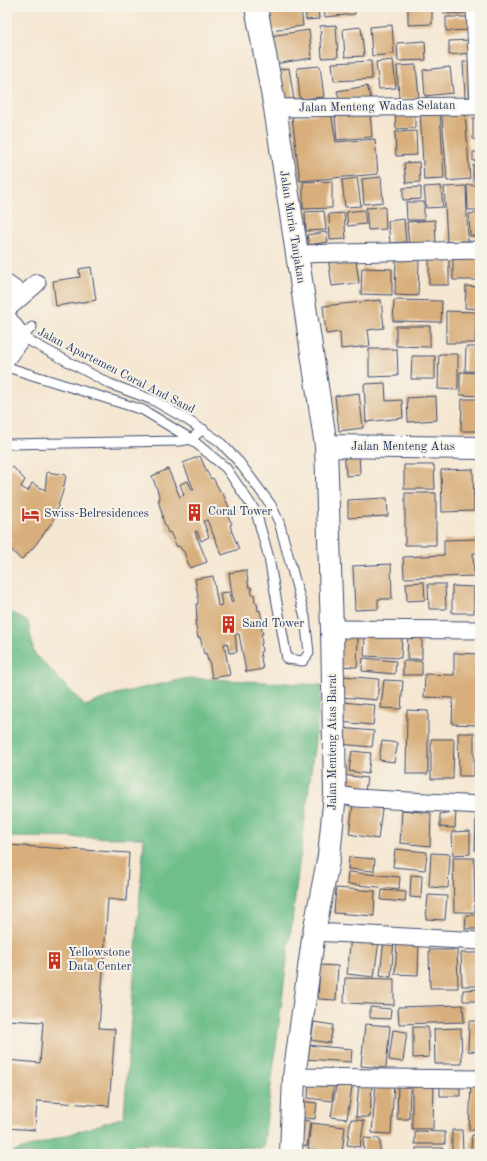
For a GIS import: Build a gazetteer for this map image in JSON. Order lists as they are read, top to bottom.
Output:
{
  "streets": {
    "street": [
      "Jalan Menteng Wadas Selatan",
      "Jalan Muria Tanjakan",
      "Jalan Menteng Atas",
      "Jalan Menteng Atas Barat"
    ],
    "lane": ["Jalan Apartemen Coral And Sand"]
  },
  "crossings": [
    ["Jalan Menteng Wadas Selatan", "Jalan Muria Tanjakan"],
    ["Jalan Muria Tanjakan", "Jalan Menteng Atas"],
    ["Jalan Muria Tanjakan", "Jalan Menteng Atas Barat"],
    ["Jalan Menteng Atas", "Jalan Menteng Atas Barat"]
  ],
  "places": {
    "building": ["Coral Tower", "Sand Tower", "Yellowstone Data Center"],
    "hotel": ["Swiss-Belresidences"]
  }
}
